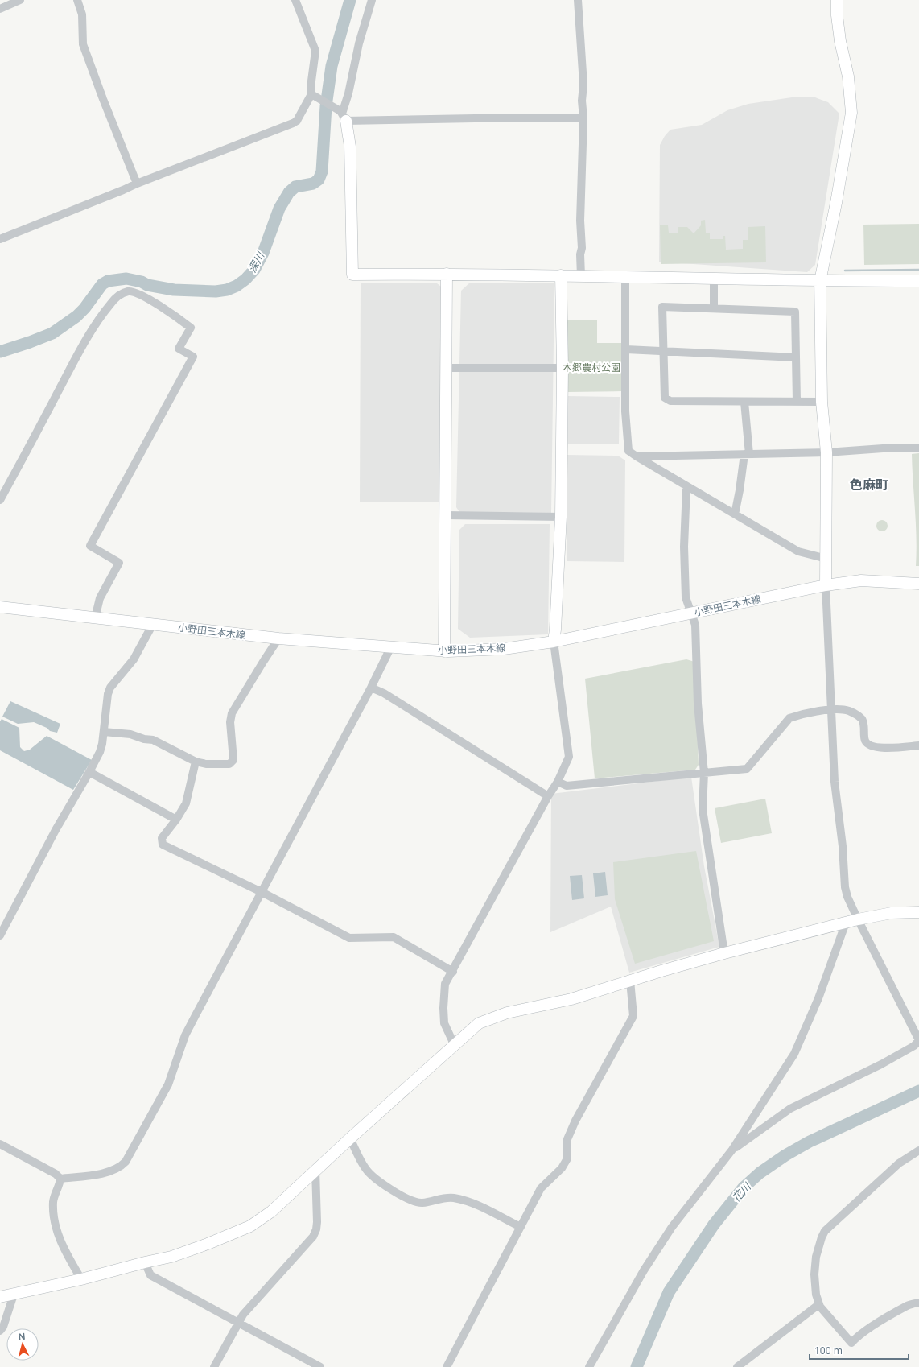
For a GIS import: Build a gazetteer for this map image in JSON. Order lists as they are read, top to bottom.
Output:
{
  "streets": {
    "street": ["小野田三本木線"]
  },
  "districts": ["色麻町"],
  "water": ["深川", "花川"],
  "parks": ["本郷農村公園"],
  "scale_bar": "100 m",
  "north": "top"
}
